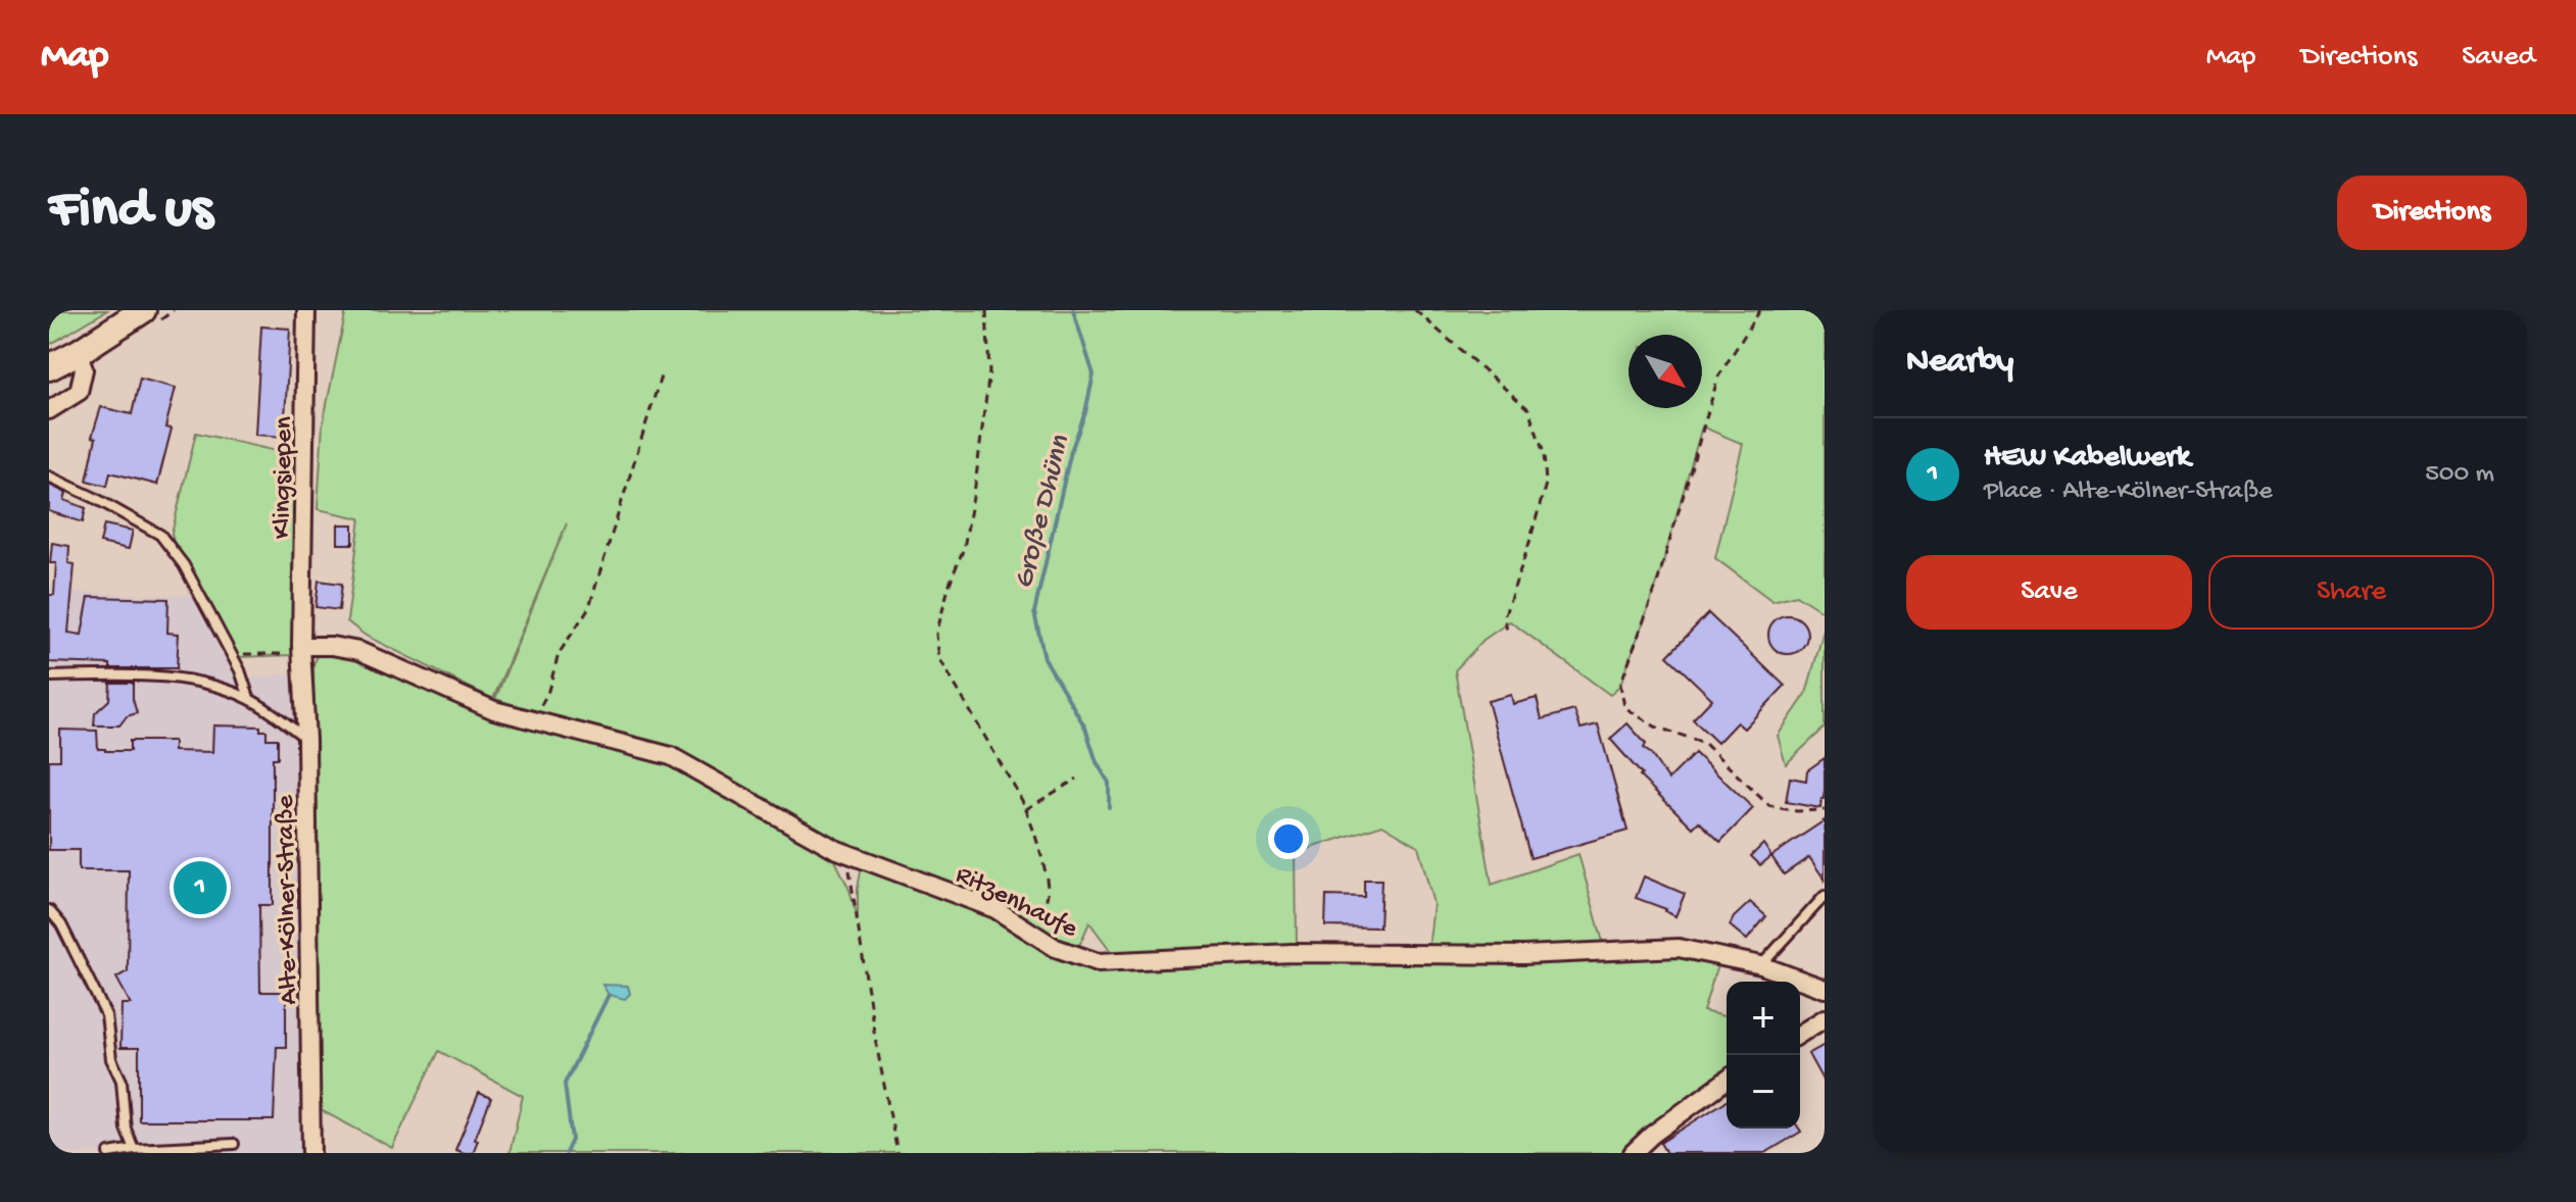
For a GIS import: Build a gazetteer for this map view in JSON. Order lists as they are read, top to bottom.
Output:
{
  "streets": {
    "street": ["Klingsiepen", "Ritzenhaufe", "Alte-Kölner-Straße"]
  },
  "crossings": [
    ["Klingsiepen", "Ritzenhaufe"],
    ["Klingsiepen", "Alte-Kölner-Straße"],
    ["Ritzenhaufe", "Alte-Kölner-Straße"]
  ],
  "water": ["Große Dhünn"],
  "north": "bottom right",
  "page": {
    "header": "Map",
    "nav": ["Map", "Directions", "Saved"],
    "buttons": [
      "Directions",
      ["Save", "Share"]
    ],
    "title": "Find us",
    "heading": "Nearby",
    "list": [
      {
        "mark": "1",
        "name": "HEW Kabelwerk",
        "note": "Place · Alte-Kölner-Straße",
        "value": "500 m"
      }
    ],
    "pins": "1",
    "map_buttons": ["+", "−"]
  }
}
